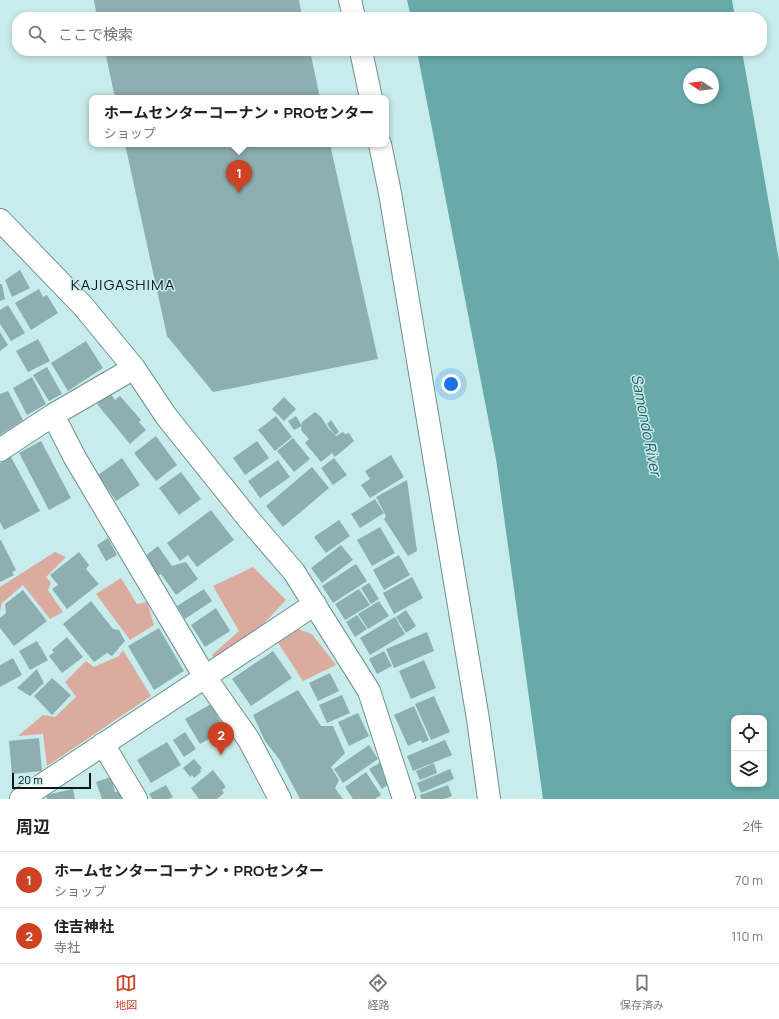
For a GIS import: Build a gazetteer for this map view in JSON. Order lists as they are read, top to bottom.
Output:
{
  "districts": ["KAJIGASHIMA"],
  "water": ["Samondo River"],
  "scale_bar": "20 m",
  "north": "left",
  "page": {
    "search": "ここで検索",
    "popup": ["ホームセンターコーナン・PROセンター", "ショップ"],
    "pins": ["1", "2"],
    "scale": "20 m",
    "heading": ["周辺", "2件"],
    "list": [
      {
        "mark": "1",
        "name": "ホームセンターコーナン・PROセンター",
        "note": "ショップ",
        "value": "70 m"
      },
      {
        "mark": "2",
        "name": "住吉神社",
        "note": "寺社",
        "value": "110 m"
      }
    ],
    "nav": ["地図", "経路", "保存済み"]
  }
}
